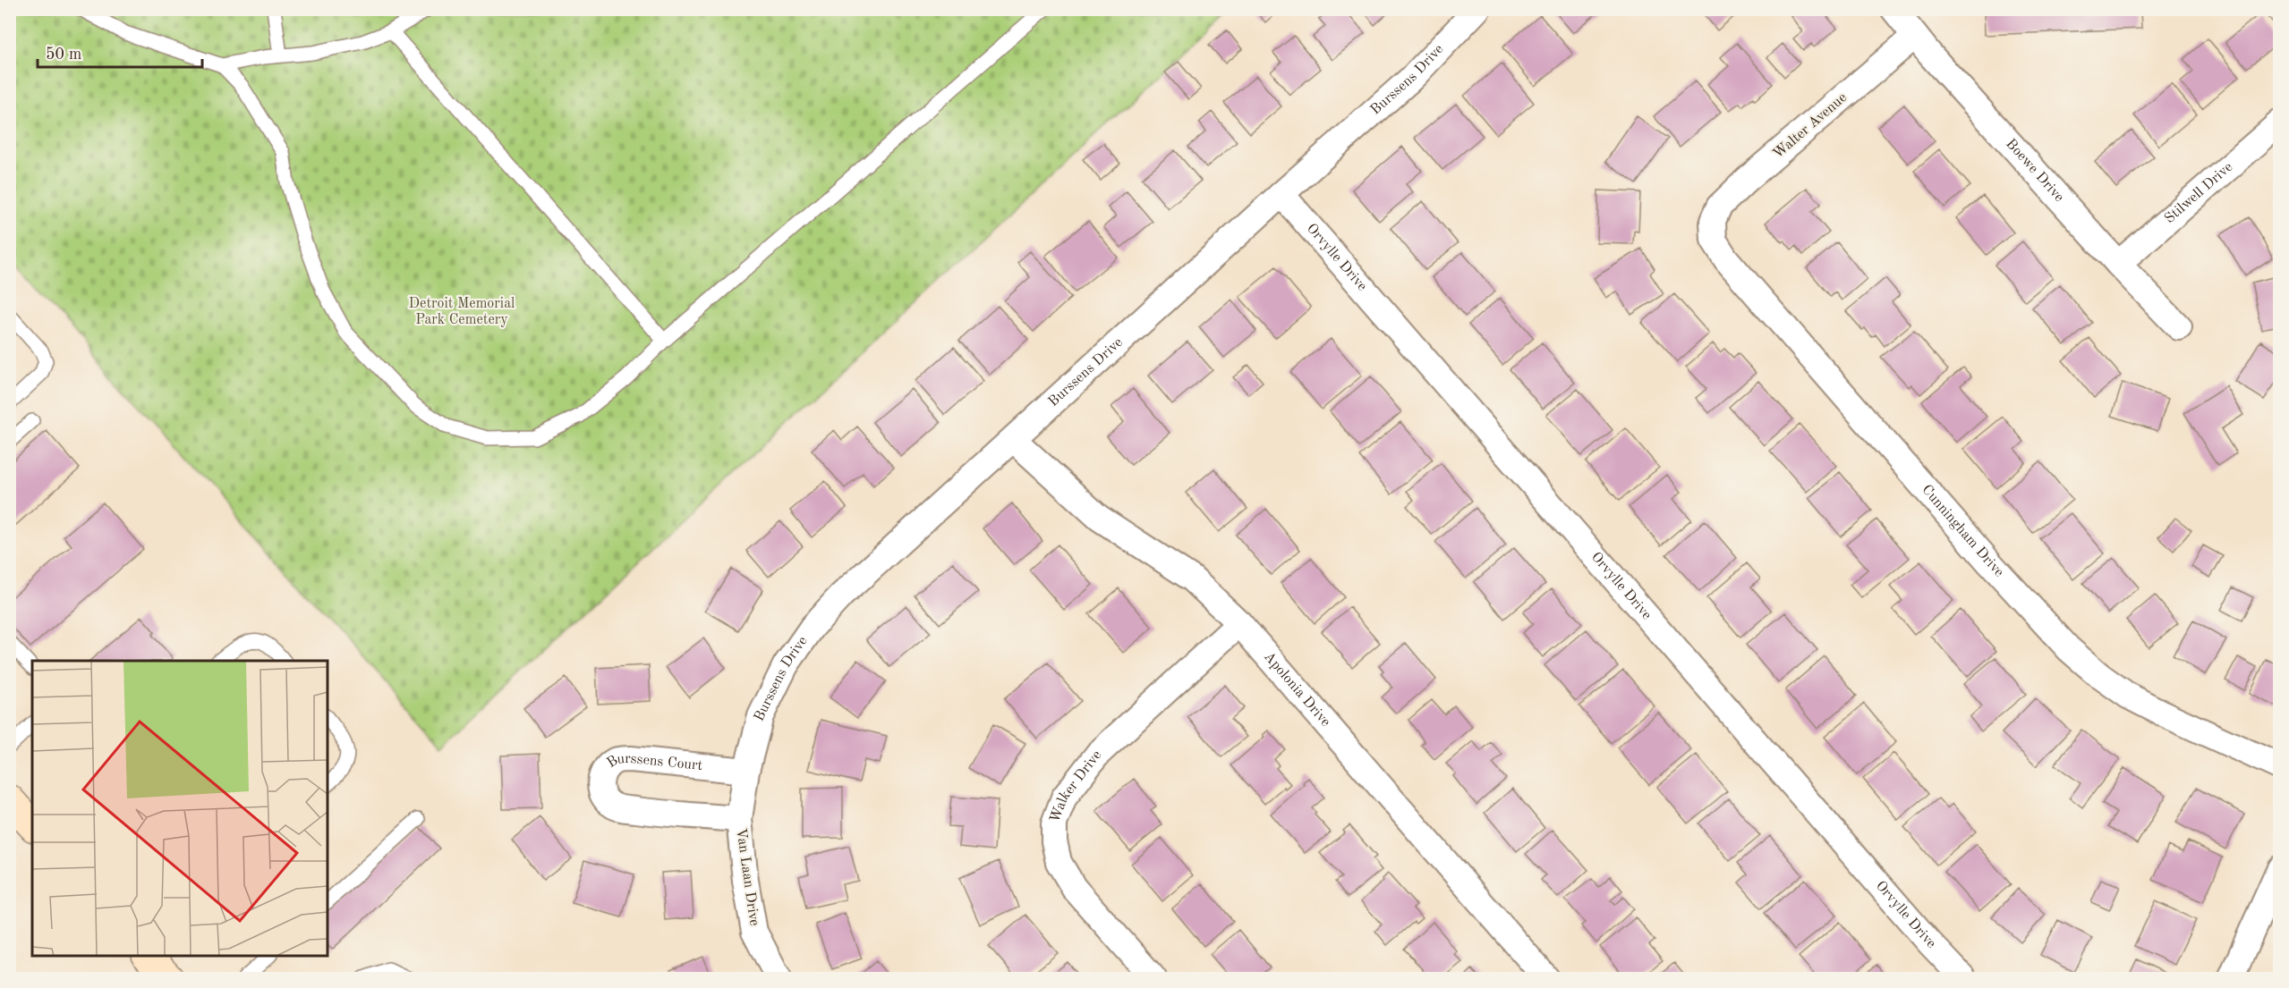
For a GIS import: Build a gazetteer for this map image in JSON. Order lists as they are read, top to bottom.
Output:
{
  "streets": {
    "street": [
      "Burssens Drive",
      "Walter Avenue",
      "Boewe Drive",
      "Stilwell Drive",
      "Orvylle Drive",
      "Cunningham Drive",
      "Apolonia Drive",
      "Burssens Court",
      "Walker Drive",
      "Van Laan Drive"
    ]
  },
  "crossings": [
    ["Burssens Drive", "Orvylle Drive"],
    ["Burssens Drive", "Apolonia Drive"],
    ["Burssens Drive", "Burssens Court"],
    ["Burssens Drive", "Van Laan Drive"],
    ["Walter Avenue", "Boewe Drive"],
    ["Walter Avenue", "Cunningham Drive"],
    ["Boewe Drive", "Stilwell Drive"],
    ["Apolonia Drive", "Walker Drive"],
    ["Burssens Court", "Van Laan Drive"]
  ],
  "parks": ["Detroit Memorial Park Cemetery"],
  "scale_bar": "50 m"
}
